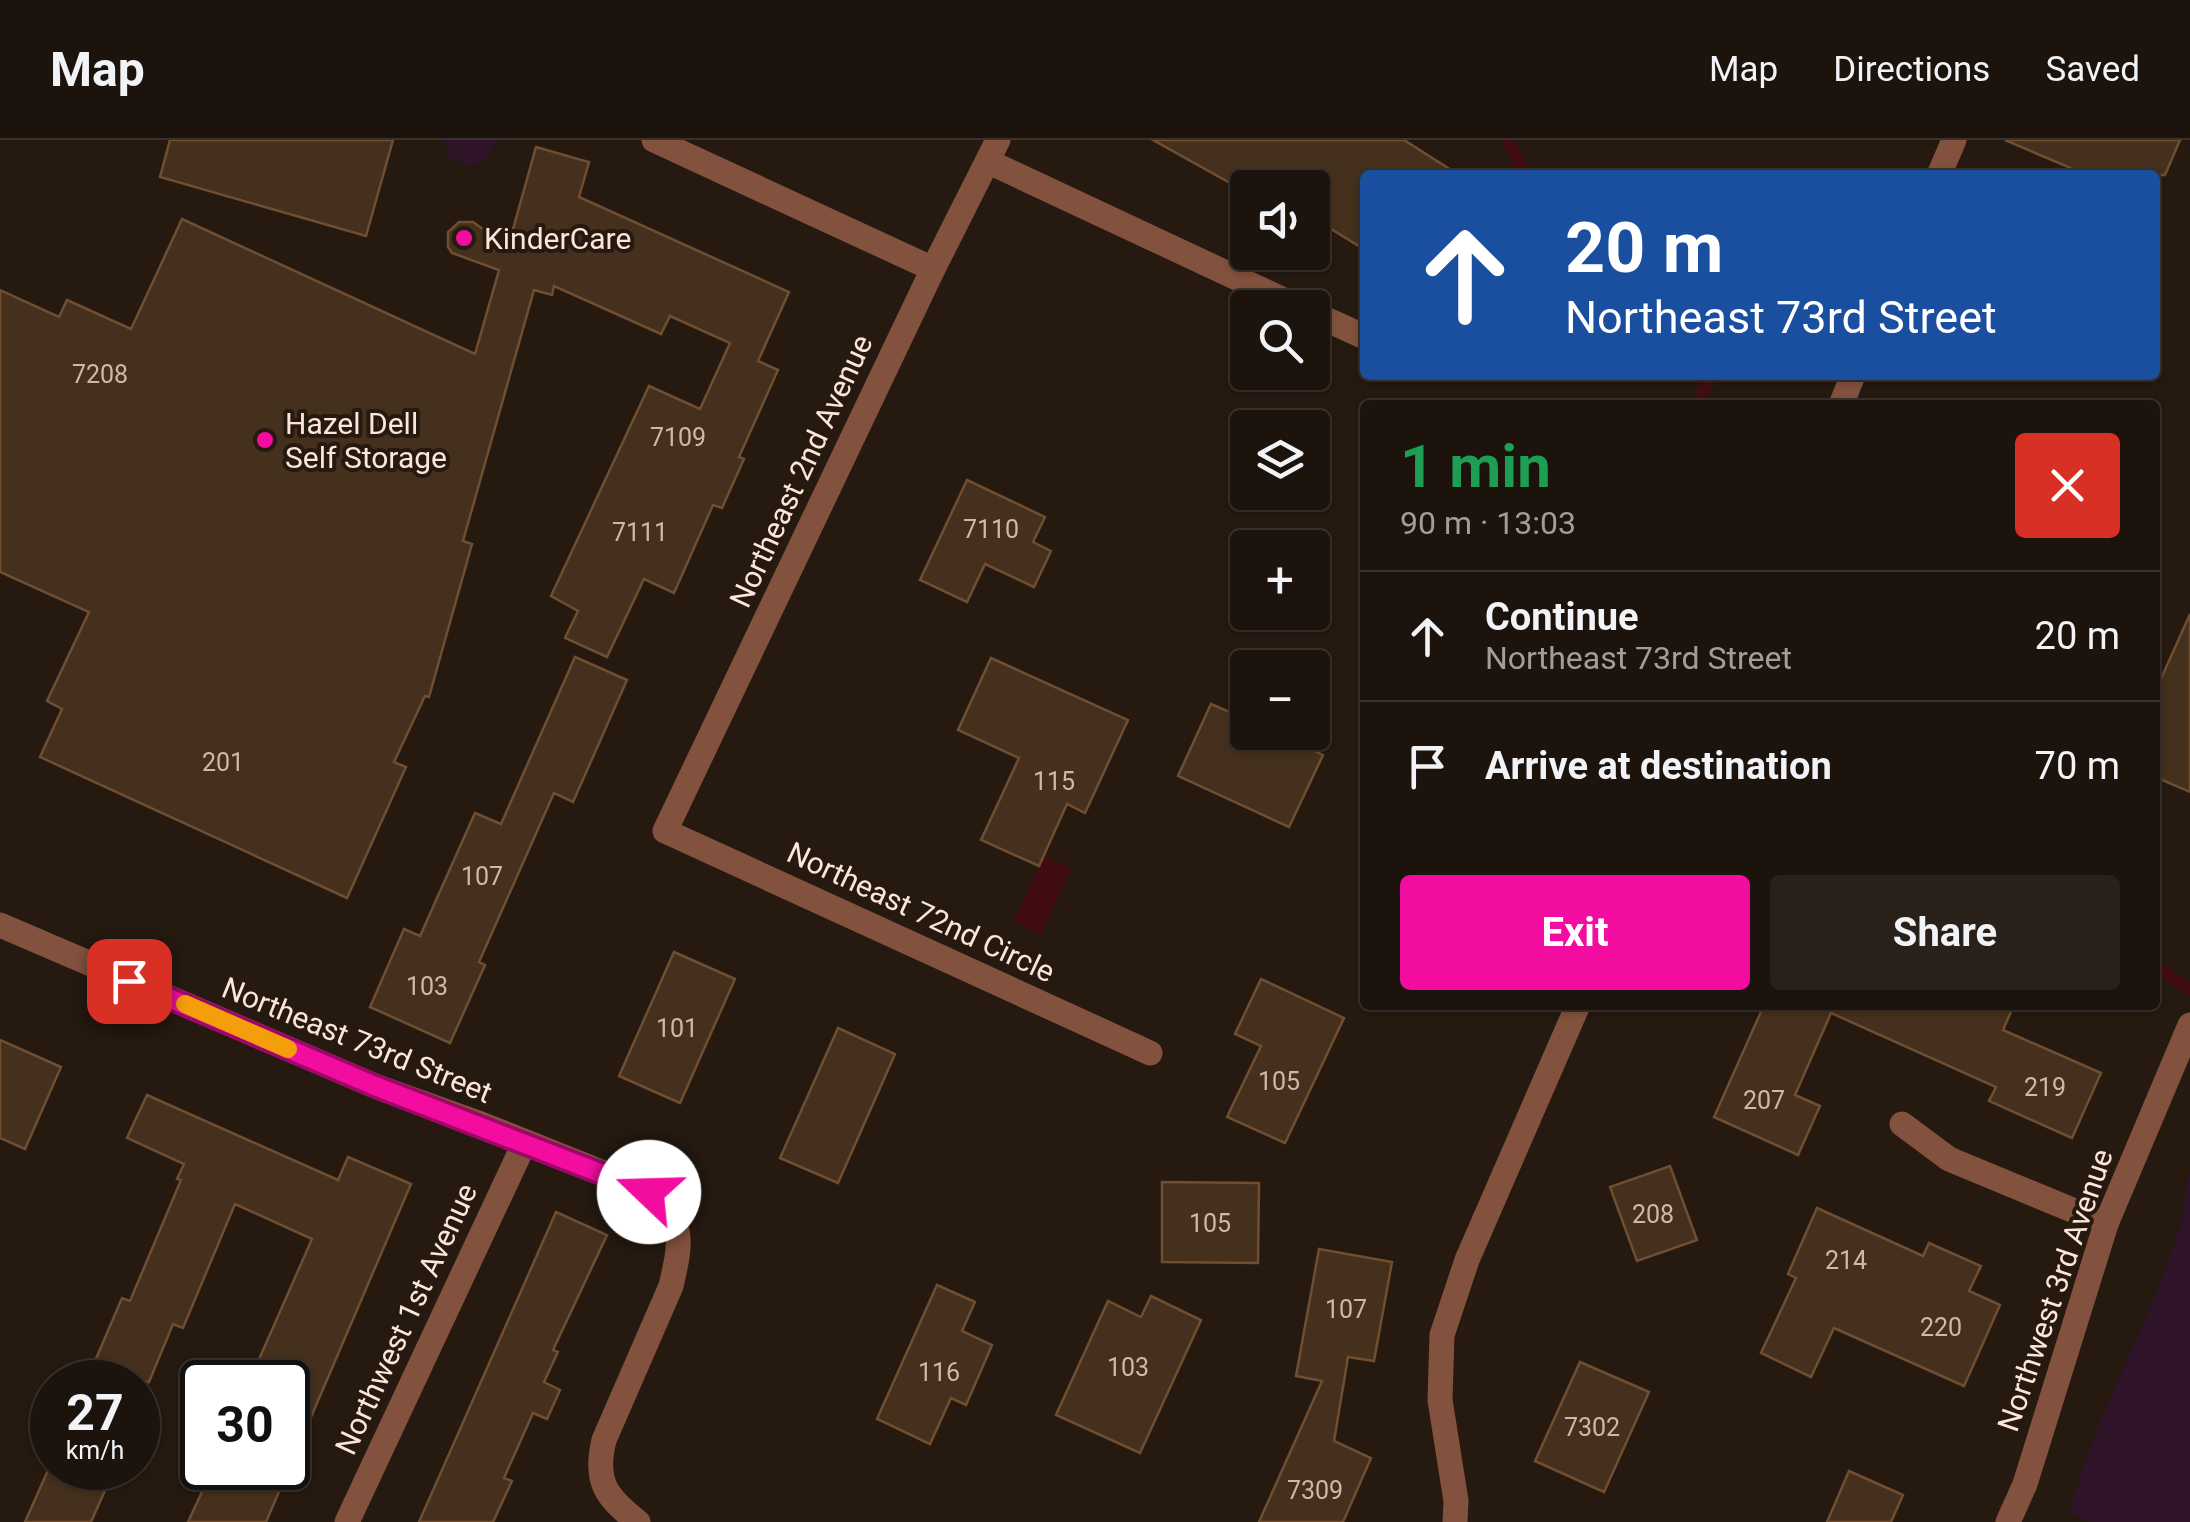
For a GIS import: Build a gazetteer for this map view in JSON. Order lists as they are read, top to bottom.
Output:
{
  "streets": {
    "street": [
      "Northeast 2nd Avenue",
      "Northeast 72nd Circle",
      "Northeast 73rd Street",
      "Northwest 3rd Avenue",
      "Northwest 1st Avenue"
    ]
  },
  "crossings": [
    ["Northeast 2nd Avenue", "Northeast 72nd Circle"],
    ["Northeast 73rd Street", "Northwest 1st Avenue"]
  ],
  "places": ["KinderCare", "Hazel Dell Self Storage"],
  "house_numbers": [
    "7208",
    "7109",
    "7110",
    "7111",
    "201",
    "115",
    "107",
    "103",
    "101",
    "105",
    "219",
    "207",
    "208",
    "105",
    "214",
    "107",
    "220",
    "103",
    "116",
    "7302",
    "7309"
  ],
  "page": {
    "header": "Map",
    "nav": ["Map", "Directions", "Saved"],
    "map_buttons": ["+", "−"],
    "turn": ["20 m", "Northeast 73rd Street"],
    "heading": ["1 min", "90 m · 13:03"],
    "list": [
      {
        "name": "Continue",
        "note": "Northeast 73rd Street",
        "value": "20 m"
      },
      {
        "name": "Arrive at destination",
        "value": "70 m"
      }
    ],
    "buttons": ["Exit", "Share"],
    "speed": "27 km/h",
    "limit": "30"
  }
}
